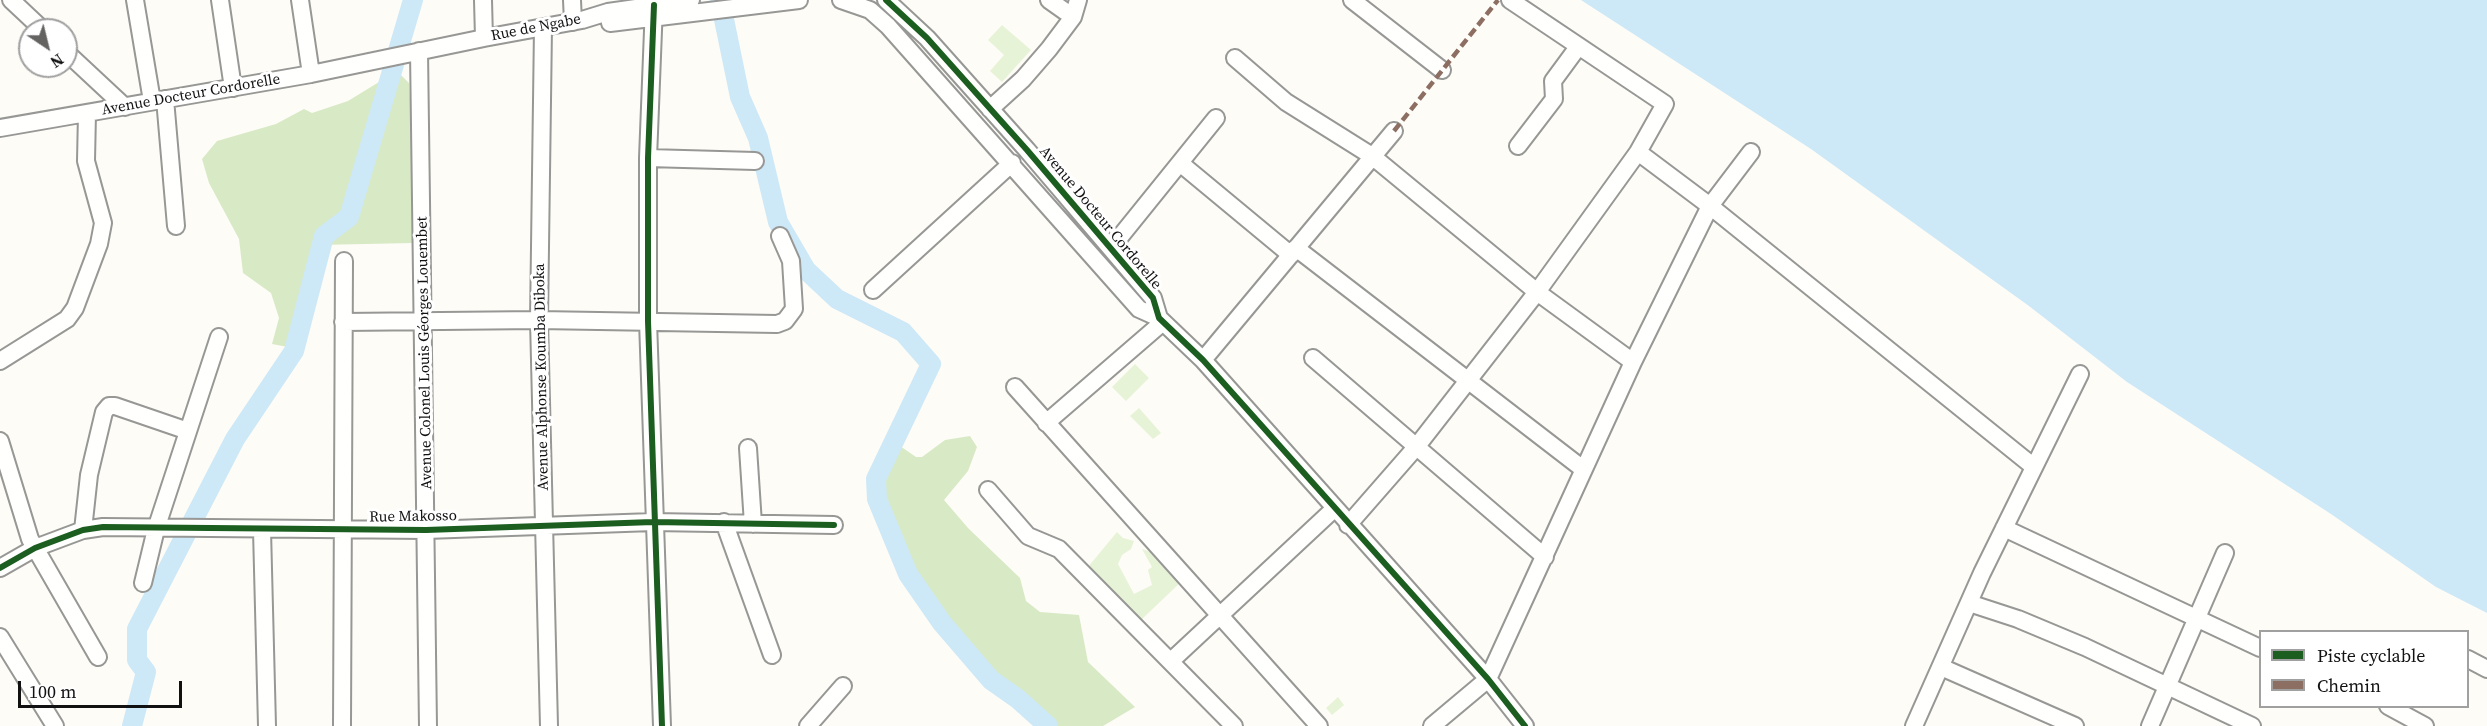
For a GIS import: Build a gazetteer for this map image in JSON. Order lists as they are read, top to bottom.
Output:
{
  "streets": {
    "street": [
      "Rue de Ngabe",
      "Avenue Docteur Cordorelle",
      "Avenue Colonel Louis Géorges Louembet",
      "Avenue Alphonse Koumba Diboka",
      "Rue Makosso"
    ]
  },
  "crossings": [
    ["Rue de Ngabe", "Avenue Docteur Cordorelle"],
    ["Rue de Ngabe", "Avenue Colonel Louis Géorges Louembet"],
    ["Rue de Ngabe", "Avenue Alphonse Koumba Diboka"],
    ["Avenue Colonel Louis Géorges Louembet", "Rue Makosso"],
    ["Avenue Alphonse Koumba Diboka", "Rue Makosso"]
  ],
  "legend": ["Piste cyclable", "Chemin"],
  "scale_bar": "100 m",
  "north": "bottom right"
}
